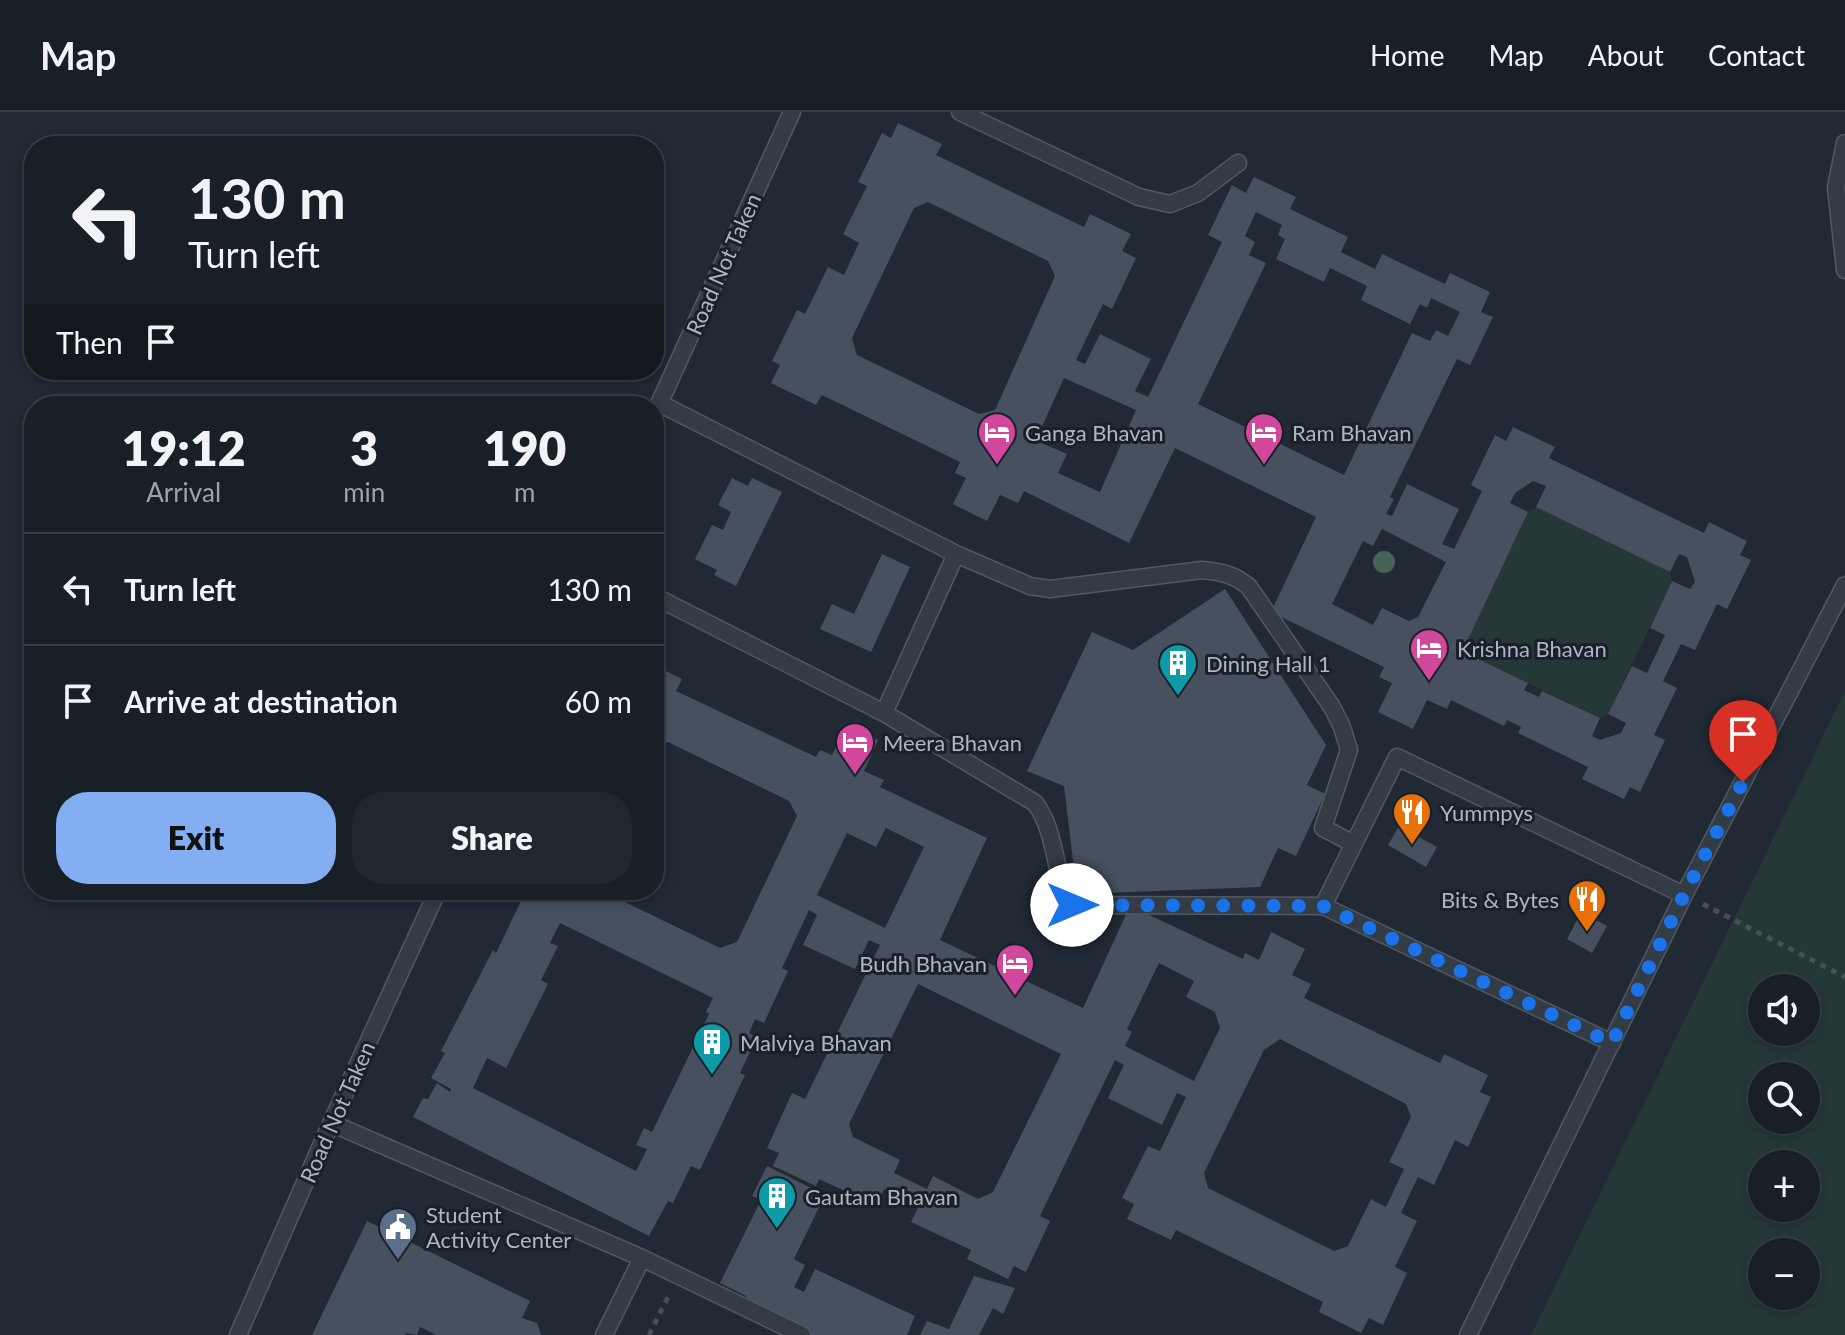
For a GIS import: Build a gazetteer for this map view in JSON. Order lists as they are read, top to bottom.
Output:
{
  "streets": {
    "lane": ["Road Not Taken"]
  },
  "places": {
    "hotel": [
      "Ganga Bhavan",
      "Ram Bhavan",
      "Krishna Bhavan",
      "Meera Bhavan",
      "Budh Bhavan"
    ],
    "building": ["Dining Hall 1", "Malviya Bhavan", "Gautam Bhavan"],
    "restaurant": ["Yummpys", "Bits & Bytes"],
    "public building": ["Student Activity Center"]
  },
  "page": {
    "header": "Map",
    "nav": [
      "Home",
      "Map",
      "About",
      "Contact"
    ],
    "turn": ["130 m", "Turn left"],
    "then": "Then",
    "eta": [
      "19:12",
      "Arrival",
      "3",
      "min",
      "190",
      "m"
    ],
    "list": [
      {
        "name": "Turn left",
        "value": "130 m"
      },
      {
        "name": "Arrive at destination",
        "value": "60 m"
      }
    ],
    "buttons": ["Exit", "Share"],
    "map_buttons": ["+", "−"]
  }
}
